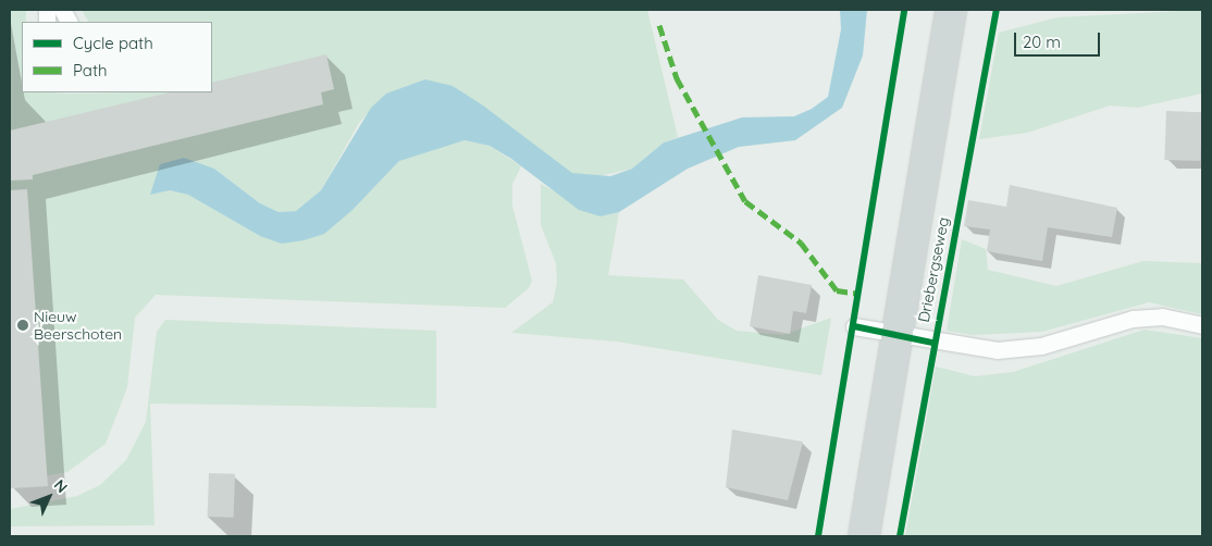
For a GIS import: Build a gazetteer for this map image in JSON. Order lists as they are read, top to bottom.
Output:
{
  "streets": {
    "main road": ["Driebergseweg"]
  },
  "places": ["Nieuw Beerschoten"],
  "legend": ["Cycle path", "Path"],
  "scale_bar": "20 m",
  "north": "top right"
}
